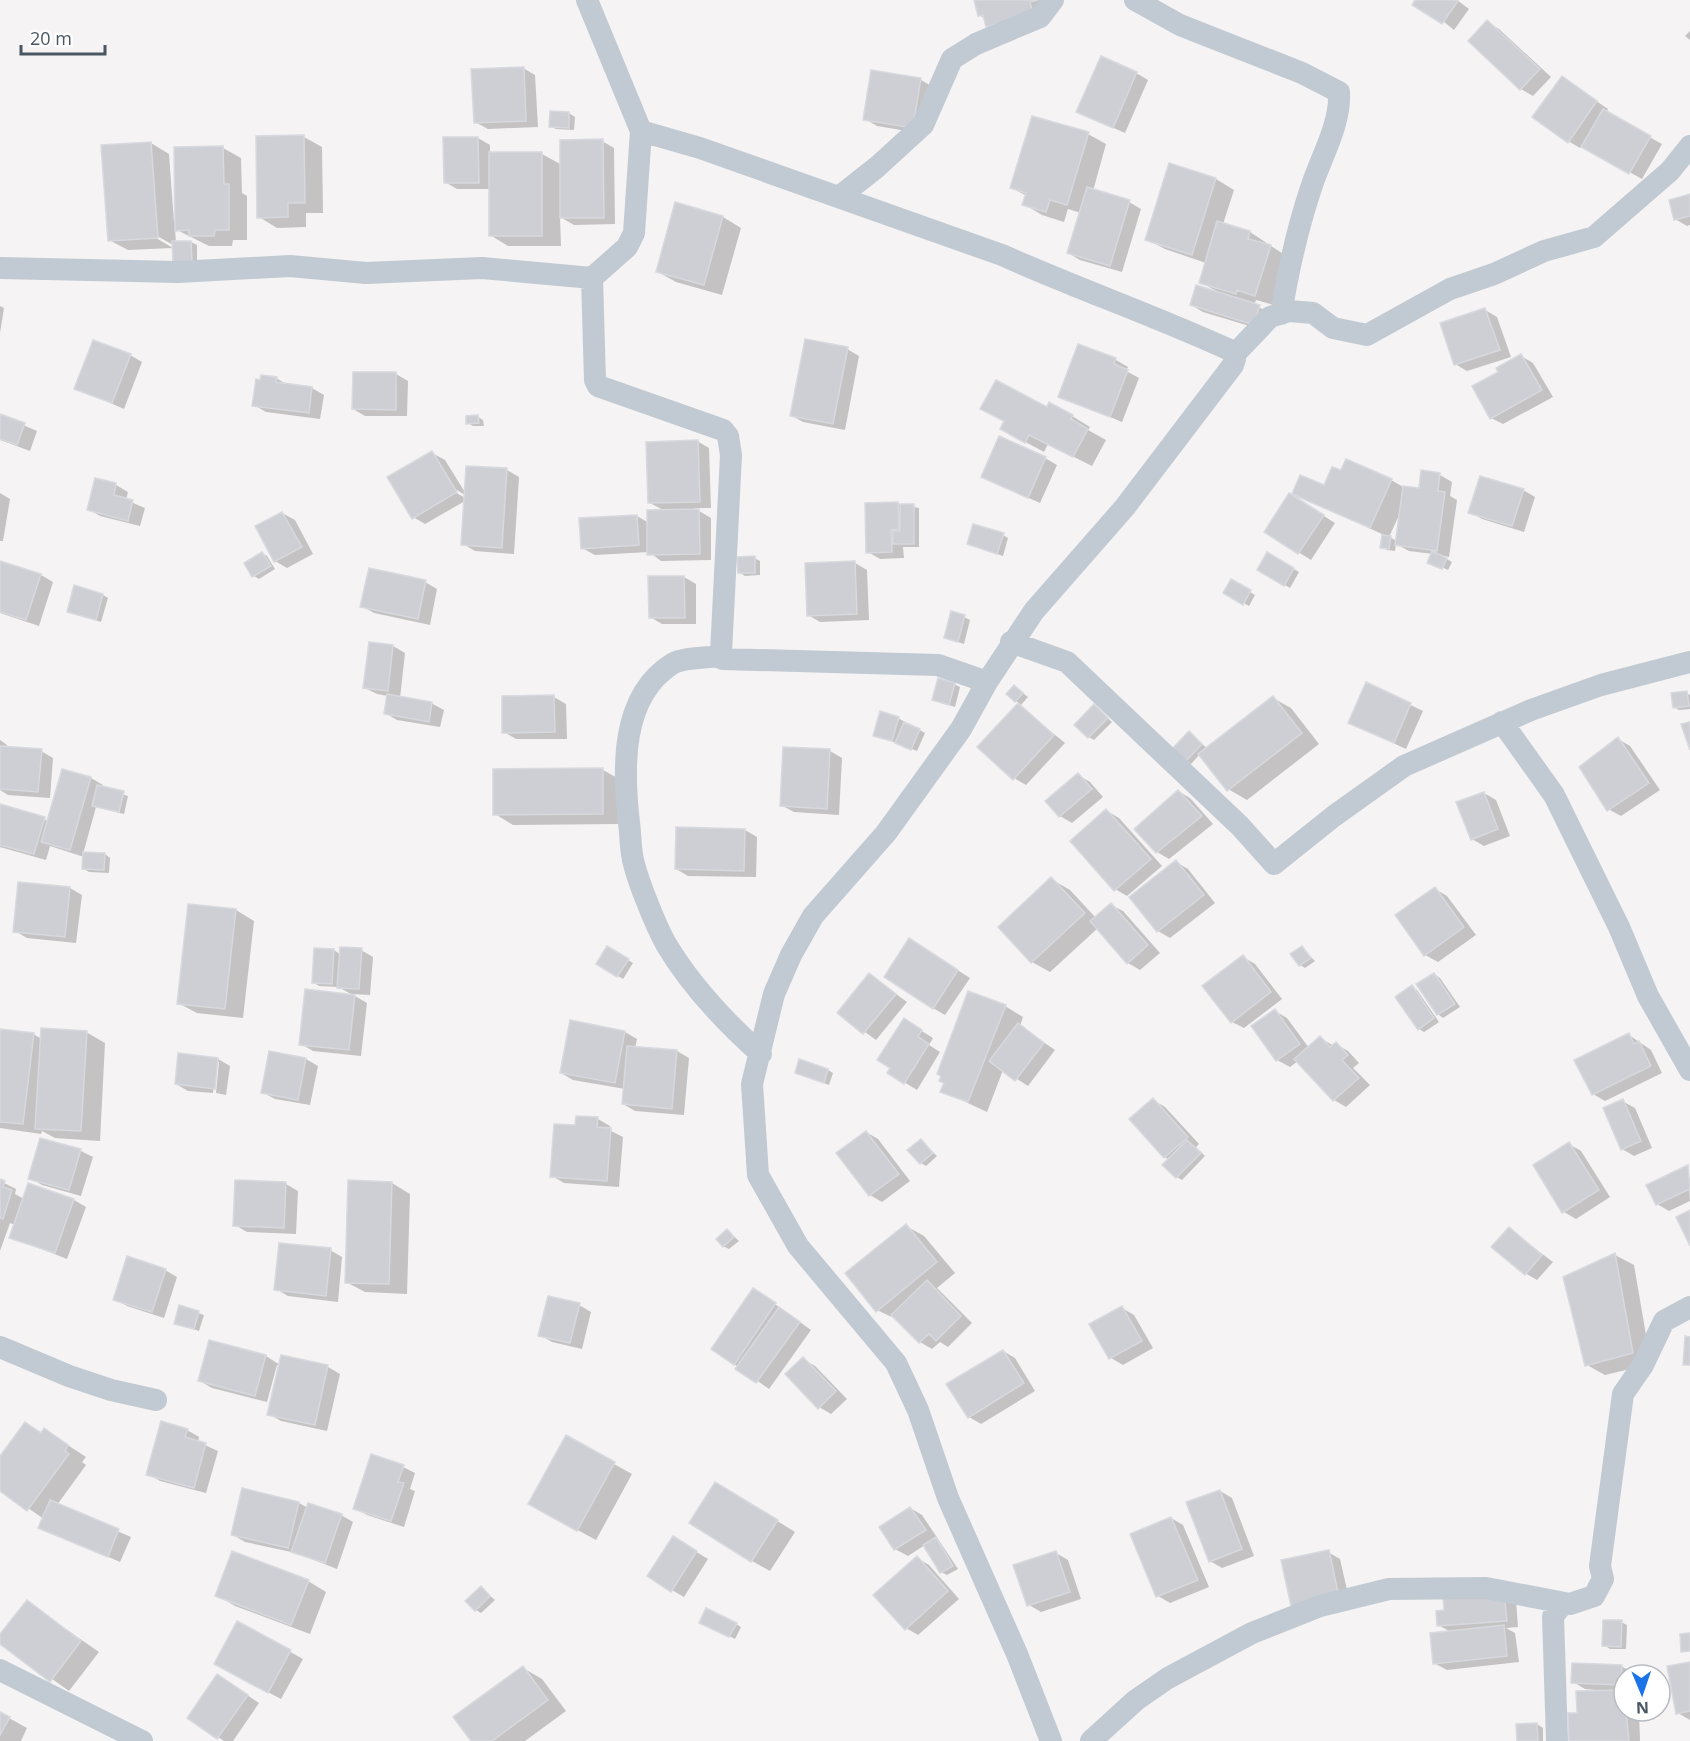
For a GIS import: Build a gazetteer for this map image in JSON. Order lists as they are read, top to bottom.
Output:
{
  "scale_bar": "20 m",
  "north": "bottom"
}
